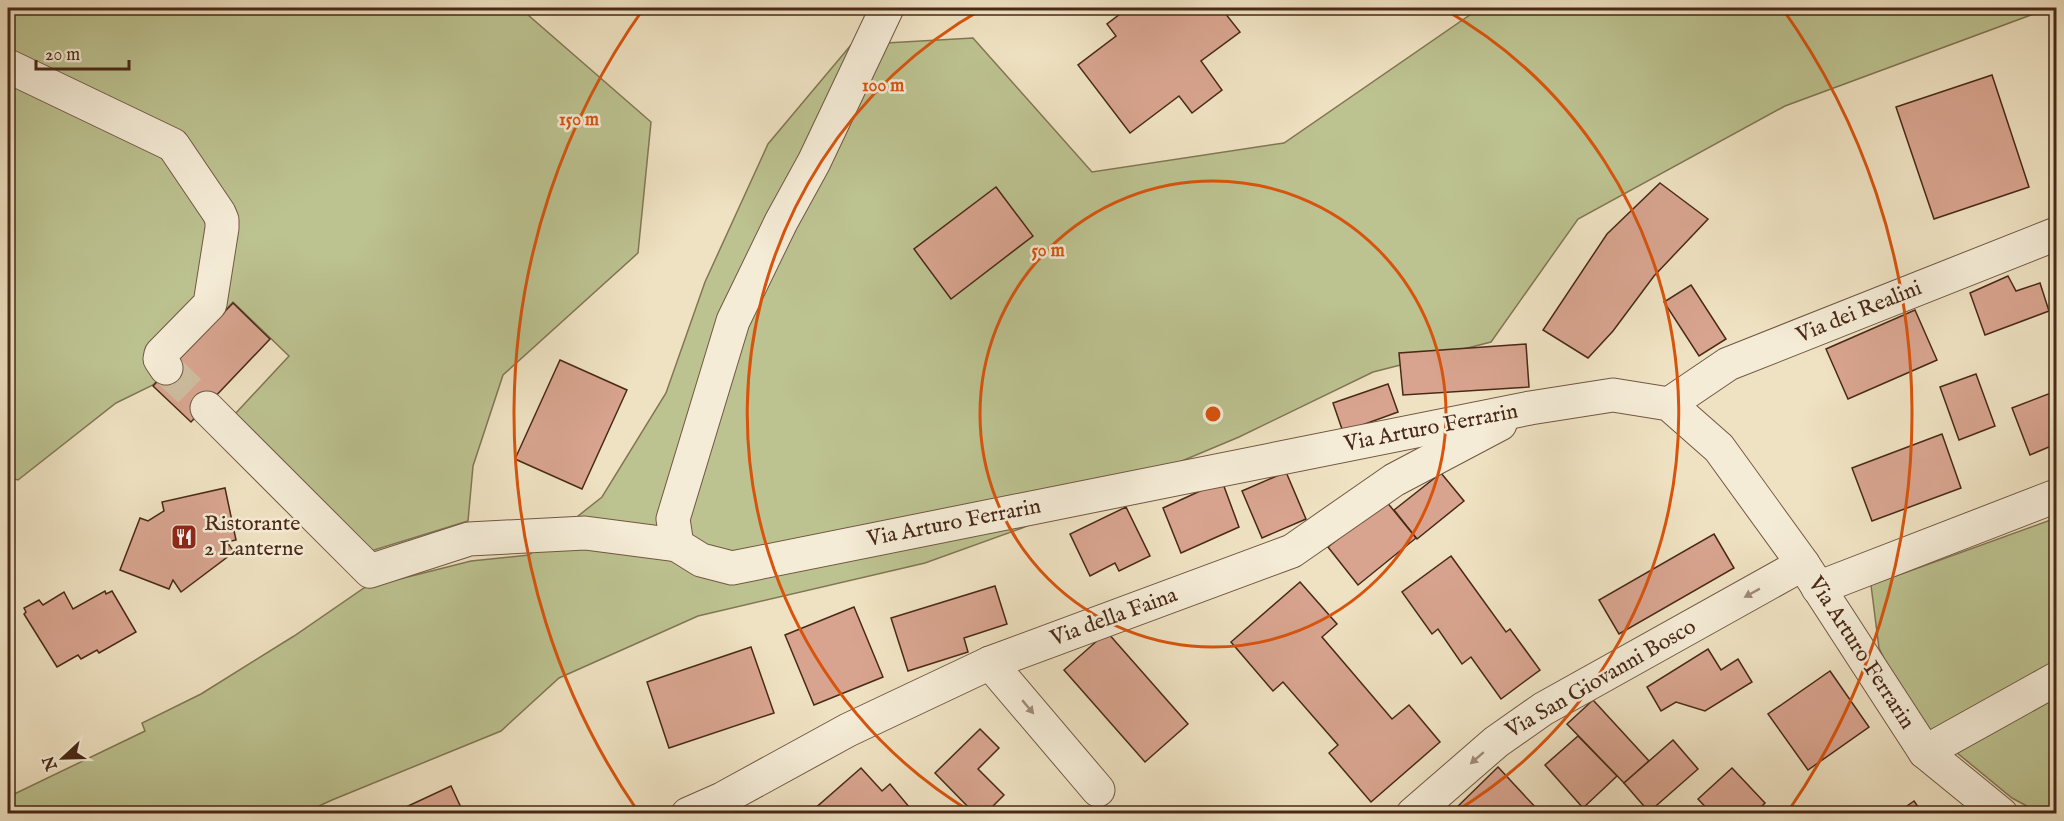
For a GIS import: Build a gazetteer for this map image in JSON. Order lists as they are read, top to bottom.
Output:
{
  "streets": {
    "street": [
      "Via dei Realini",
      "Via Arturo Ferrarin",
      "Via della Faina",
      "Via San Giovanni Bosco"
    ]
  },
  "crossings": [
    ["Via dei Realini", "Via Arturo Ferrarin"],
    ["Via Arturo Ferrarin", "Via della Faina"],
    ["Via Arturo Ferrarin", "Via San Giovanni Bosco"]
  ],
  "one_way": ["Via San Giovanni Bosco"],
  "places": {
    "restaurant": ["Ristorante 2 Lanterne"]
  },
  "scale_bar": "20 m",
  "north": "left",
  "rings": ["100 m", "150 m", "50 m"]
}
